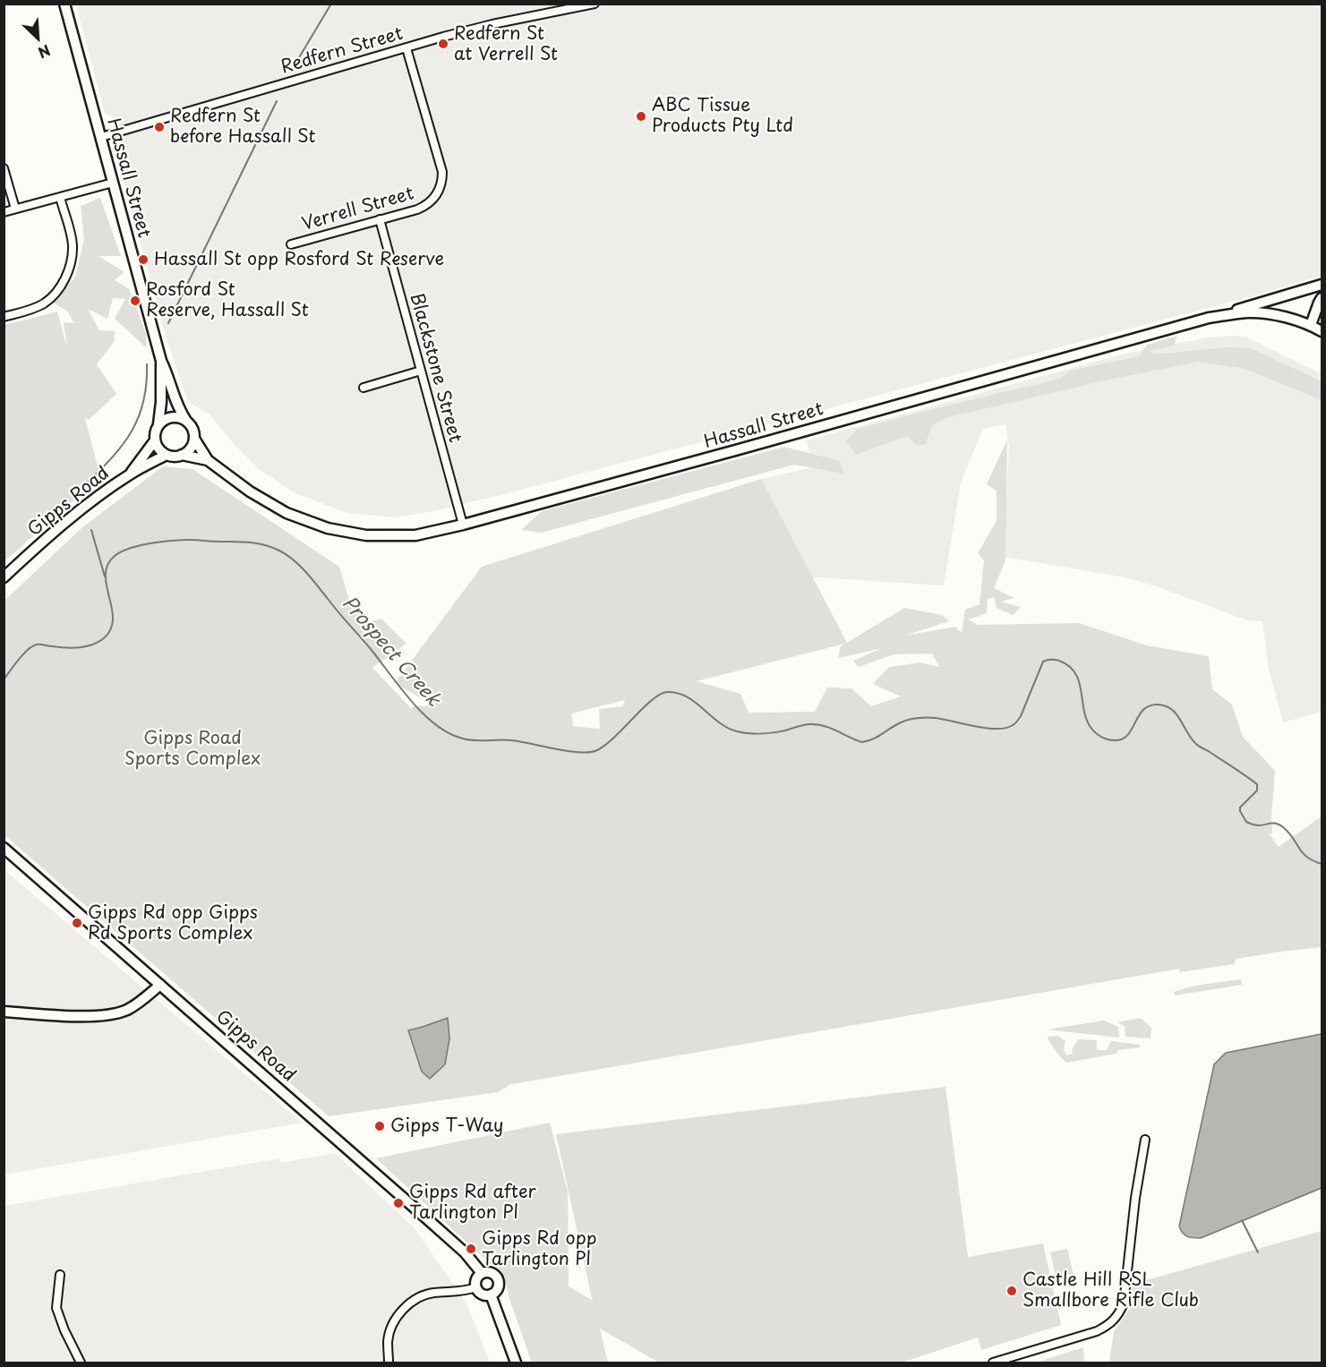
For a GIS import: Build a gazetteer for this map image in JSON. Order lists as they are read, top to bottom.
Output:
{
  "streets": {
    "main road": ["Hassall Street", "Gipps Road"],
    "street": ["Redfern Street", "Verrell Street", "Blackstone Street"]
  },
  "crossings": [
    ["Redfern Street", "Hassall Street"],
    ["Redfern Street", "Verrell Street"],
    ["Hassall Street", "Blackstone Street"],
    ["Hassall Street", "Gipps Road"],
    ["Verrell Street", "Blackstone Street"]
  ],
  "water": ["Prospect Creek"],
  "parks": ["Gipps Road Sports Complex"],
  "places": [
    "Redfern St at Verrell St",
    "ABC Tissue Products Pty Ltd",
    "Redfern St before Hassall St",
    "Hassall St opp Rosford St Reserve",
    "Rosford St Reserve, Hassall St",
    "Gipps Rd opp Gipps Rd Sports Complex",
    "Gipps T-Way",
    "Gipps Rd after Tarlington Pl",
    "Gipps Rd opp Tarlington Pl",
    "Castle Hill RSL Smallbore Rifle Club"
  ],
  "north": "bottom right"
}
